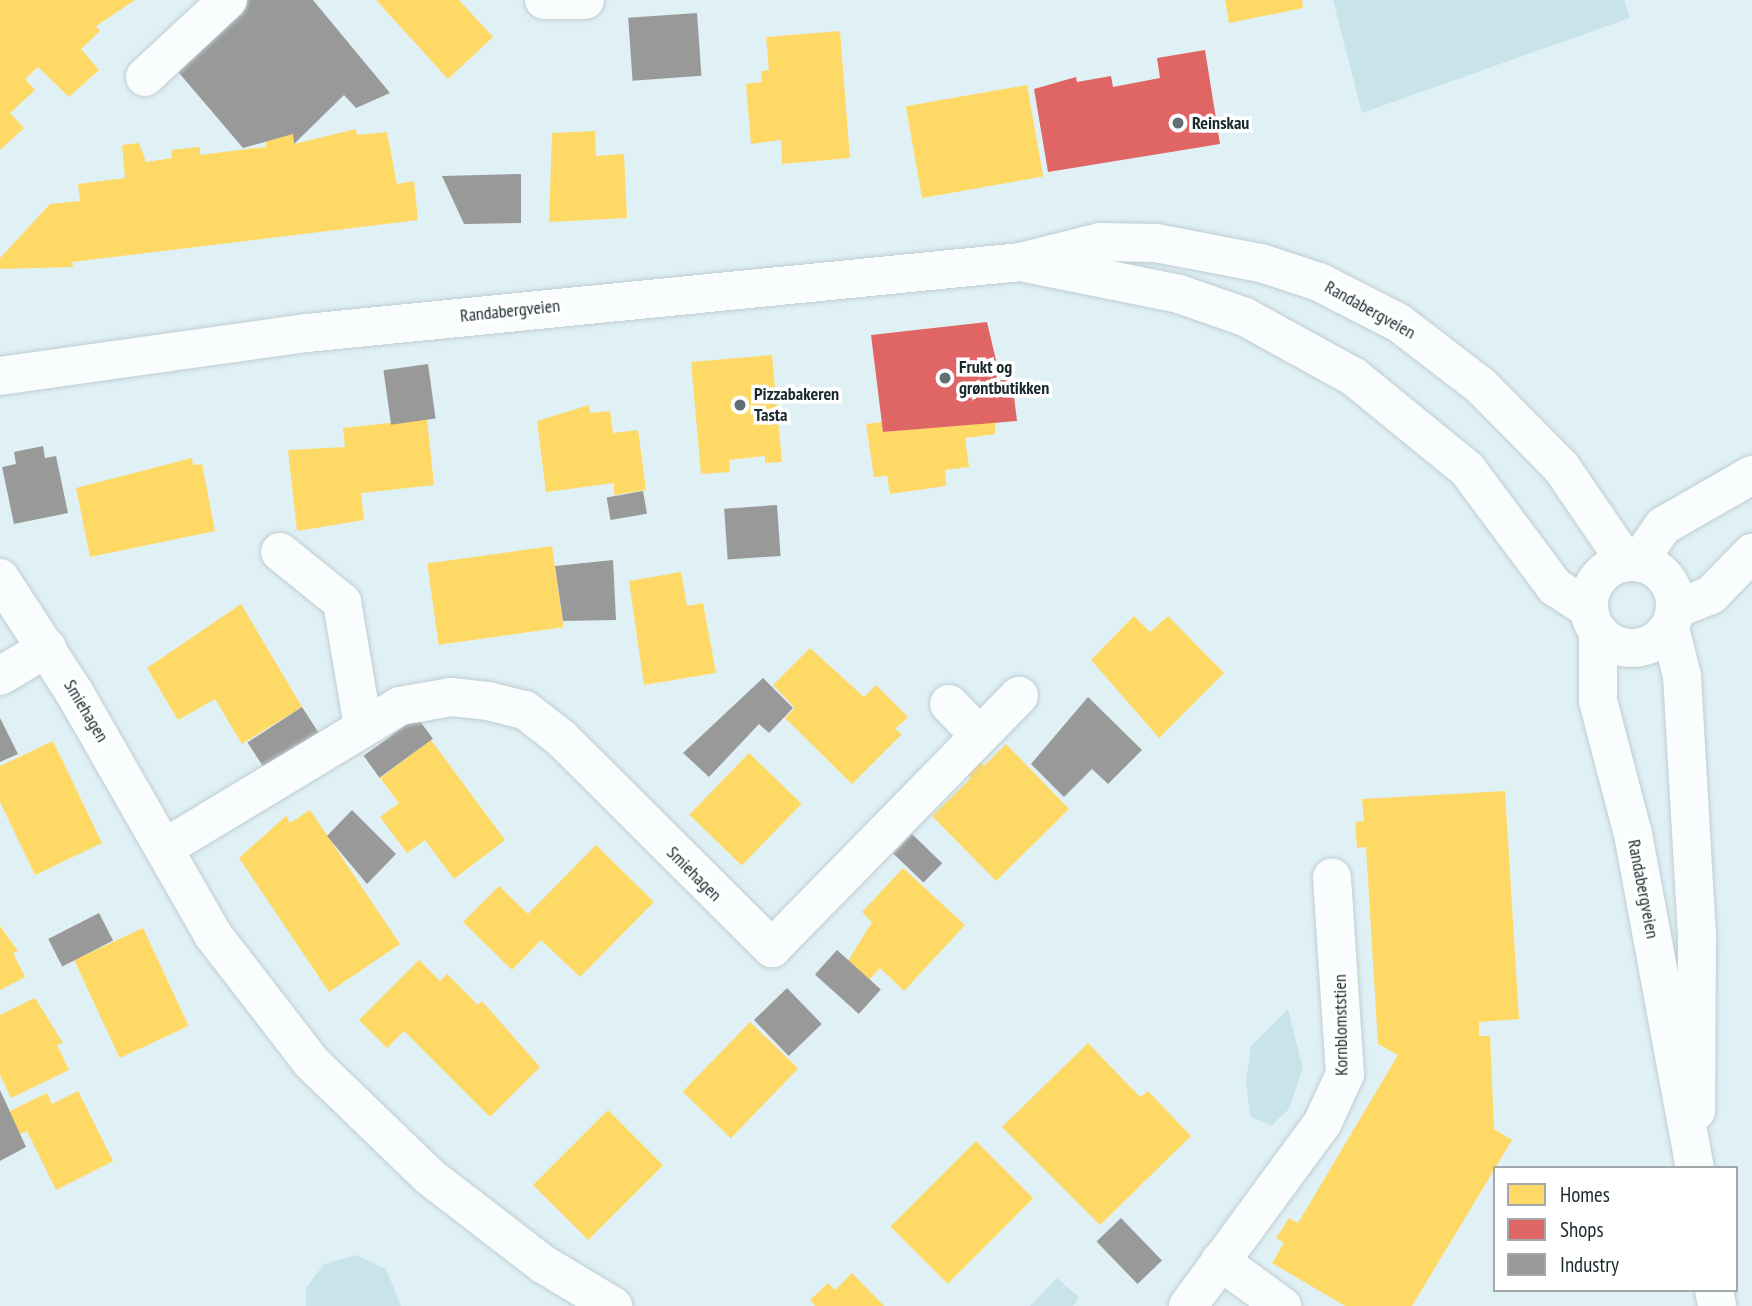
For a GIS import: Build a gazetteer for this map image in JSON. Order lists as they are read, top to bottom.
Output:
{
  "streets": {
    "main road": ["Randabergveien", "Smiehagen", "Kornblomststien"]
  },
  "places": ["Reinskau", "Frukt og grøntbutikken", "Pizzabakeren Tasta"],
  "legend": ["Homes", "Shops", "Industry"]
}
